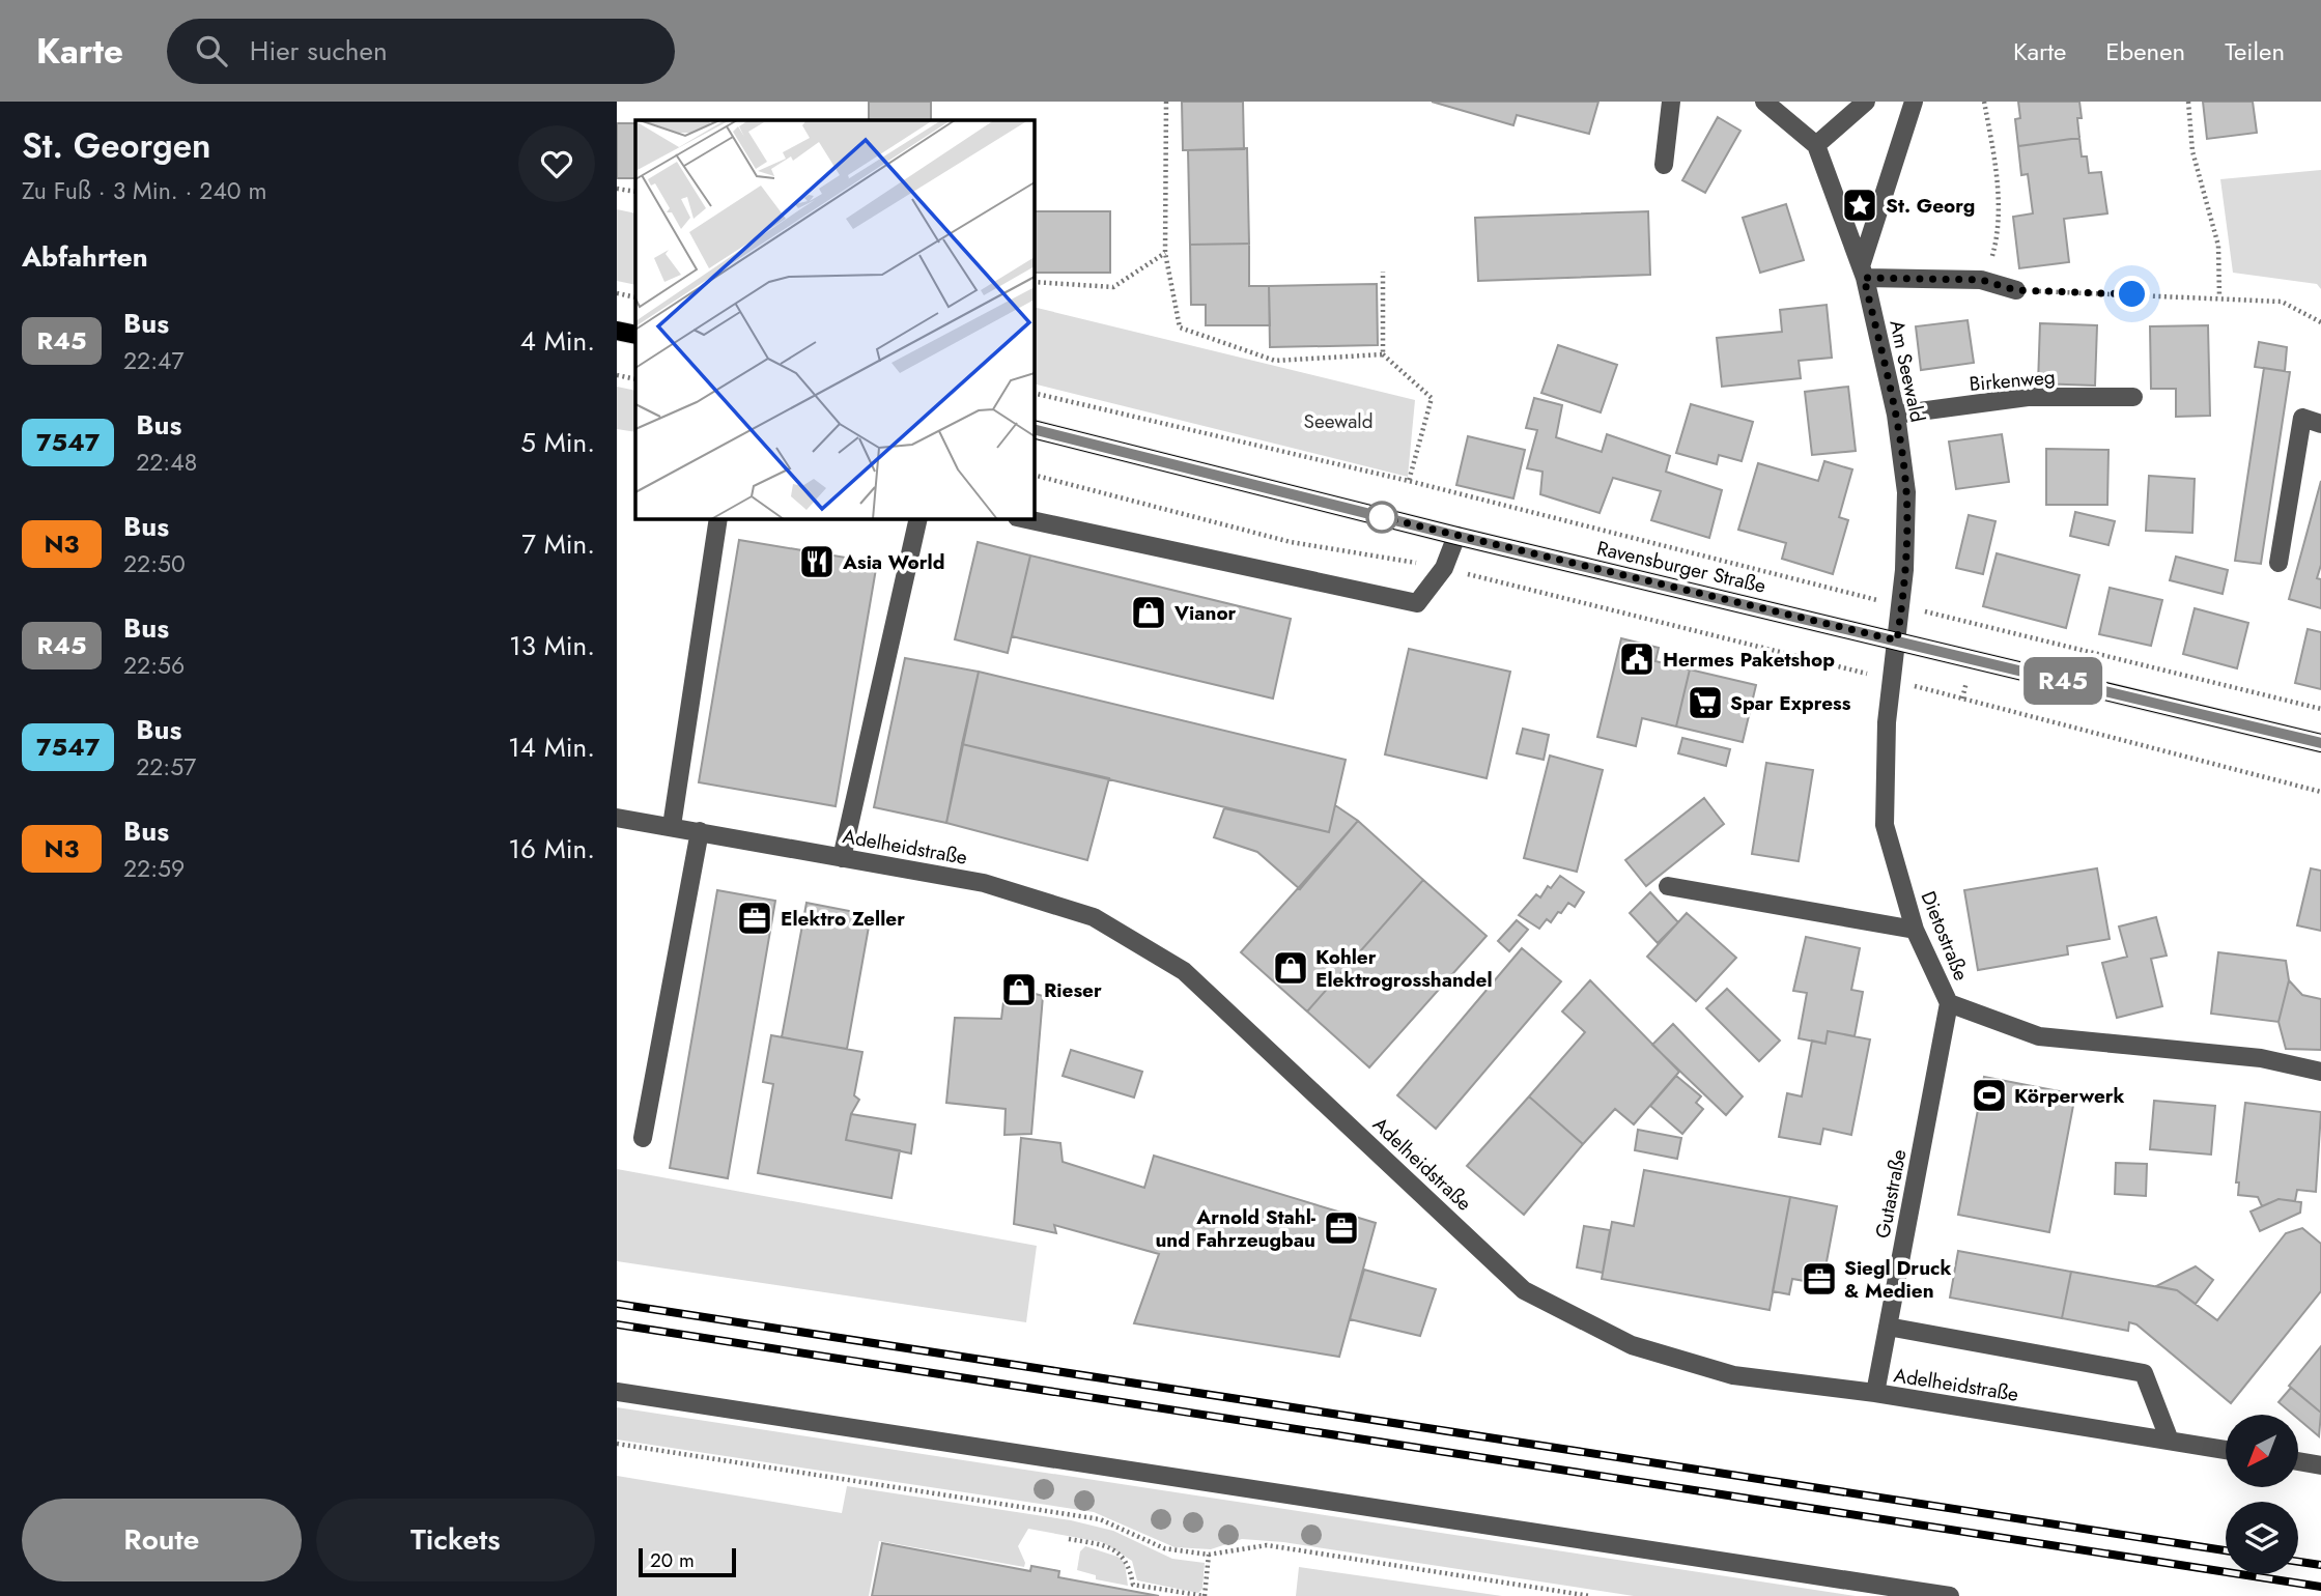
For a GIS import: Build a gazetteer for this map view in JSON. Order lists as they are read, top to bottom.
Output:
{
  "streets": {
    "main road": ["Ravensburger Straße"],
    "street": [
      "Am Seewald",
      "Birkenweg",
      "Adelheidstraße",
      "Dietostraße",
      "Gutastraße"
    ]
  },
  "crossings": [
    ["Am Seewald", "Birkenweg"],
    ["Am Seewald", "Ravensburger Straße"],
    ["Am Seewald", "Dietostraße"],
    ["Adelheidstraße", "Gutastraße"],
    ["Dietostraße", "Gutastraße"]
  ],
  "parks": ["Seewald"],
  "places": {
    "place": ["St. Georg"],
    "restaurant": ["Asia World"],
    "shop": ["Vianor", "Kohler Elektrogrosshandel", "Rieser"],
    "public building": ["Hermes Paketshop"],
    "supermarket": ["Spar Express"],
    "office": ["Elektro Zeller", "Arnold Stahl- und Fahrzeugbau", "Siegl Druck & Medien"],
    "sports": ["Körperwerk"]
  },
  "lines": ["bus line R45"],
  "scale_bar": "20 m",
  "north": "bottom left",
  "page": {
    "header": "Karte",
    "search": "Hier suchen",
    "nav": ["Karte", "Ebenen", "Teilen"],
    "heading": [
      ["St. Georgen", "Zu Fuß · 3 Min. · 240 m"],
      "Abfahrten"
    ],
    "on_map": "R45",
    "list": [
      {
        "mark": "R45",
        "name": "Bus",
        "note": "22:47",
        "value": "4 Min."
      },
      {
        "mark": "7547",
        "name": "Bus",
        "note": "22:48",
        "value": "5 Min."
      },
      {
        "mark": "N3",
        "name": "Bus",
        "note": "22:50",
        "value": "7 Min."
      },
      {
        "mark": "R45",
        "name": "Bus",
        "note": "22:56",
        "value": "13 Min."
      },
      {
        "mark": "7547",
        "name": "Bus",
        "note": "22:57",
        "value": "14 Min."
      },
      {
        "mark": "N3",
        "name": "Bus",
        "note": "22:59",
        "value": "16 Min."
      }
    ],
    "buttons": ["Route", "Tickets"],
    "scale": "20 m"
  }
}
